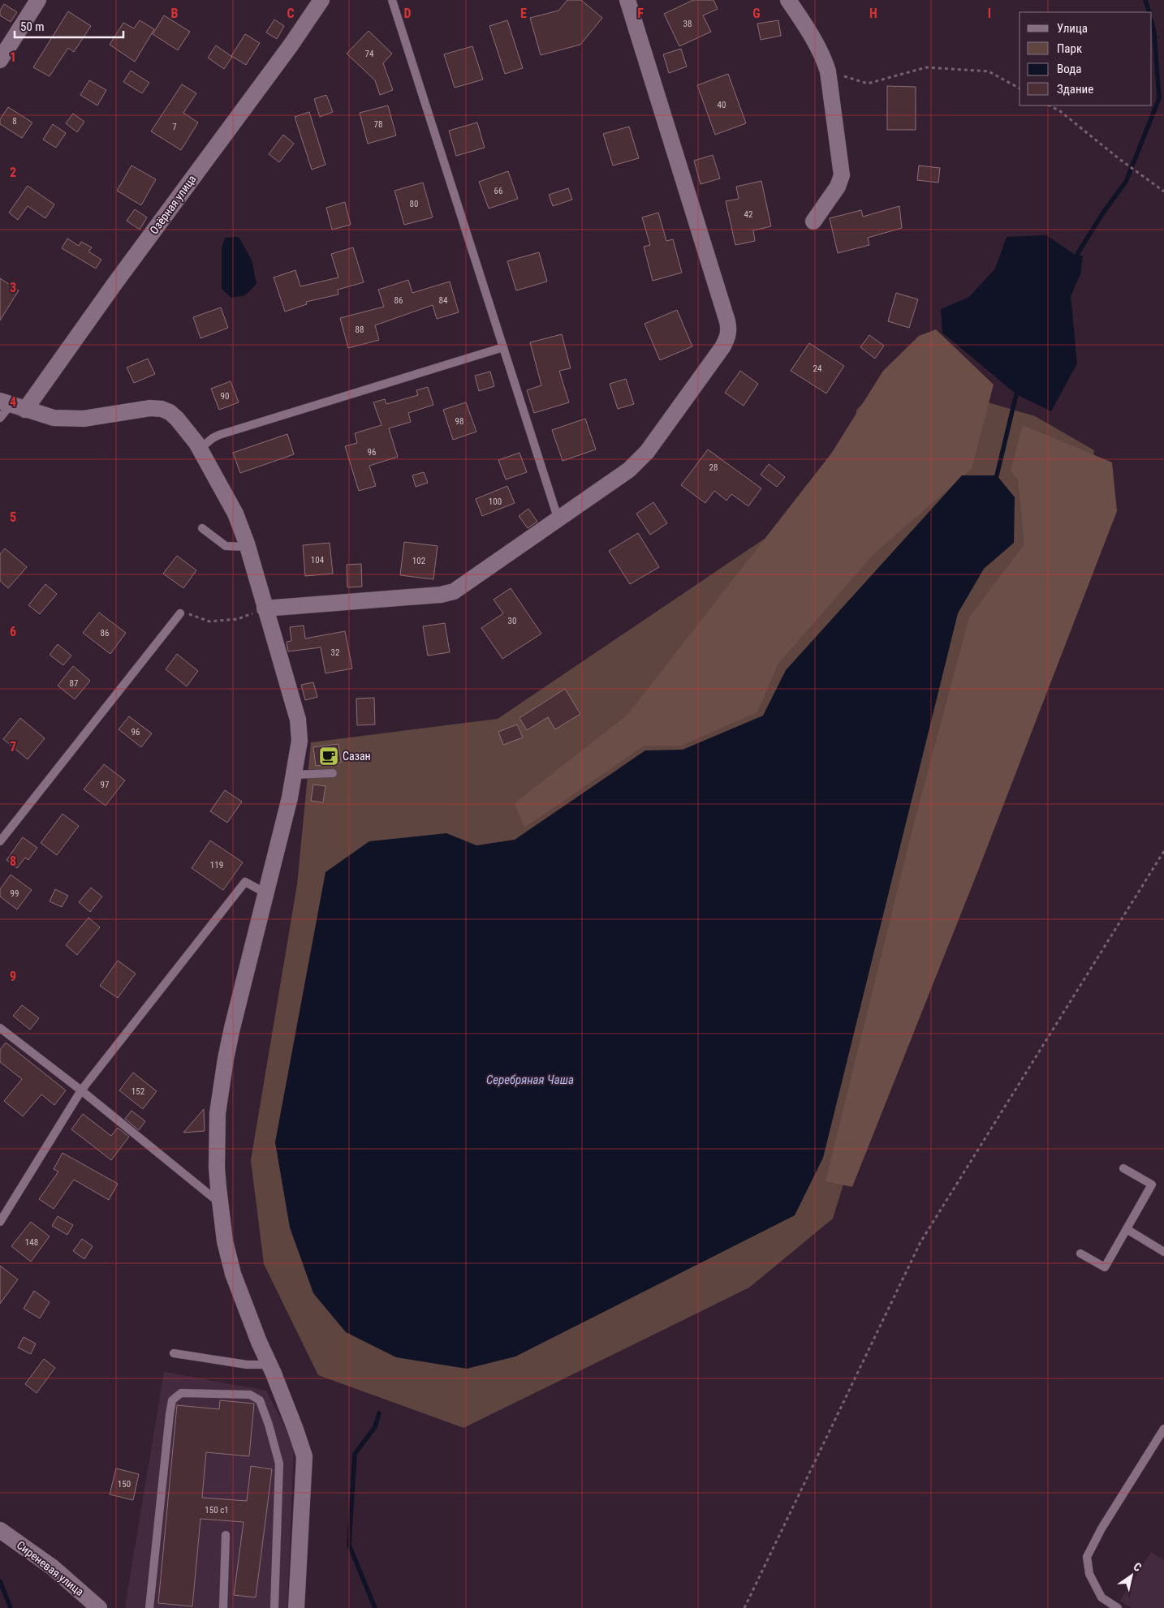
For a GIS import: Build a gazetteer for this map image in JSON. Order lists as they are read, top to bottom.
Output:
{
  "streets": {
    "street": ["Озёрная улица", "Сиреневая улица"]
  },
  "water": ["Серебряная Чаша"],
  "places": {
    "cafe": ["Сазан"]
  },
  "house_numbers": [
    "38",
    "74",
    "40",
    "8",
    "78",
    "7",
    "66",
    "80",
    "42",
    "86",
    "84",
    "88",
    "24",
    "90",
    "98",
    "96",
    "28",
    "100",
    "104",
    "102",
    "30",
    "86",
    "32",
    "87",
    "96",
    "97",
    "119",
    "99",
    "152",
    "148",
    "150",
    "150 с1"
  ],
  "legend": [
    "Улица",
    "Парк",
    "Вода",
    "Здание"
  ],
  "scale_bar": "50 m",
  "north": "top right",
  "grid": {
    "columns": [
      "B",
      "C",
      "D",
      "E",
      "F",
      "G",
      "H",
      "I"
    ],
    "rows": [
      "1",
      "2",
      "3",
      "4",
      "5",
      "6",
      "7",
      "8",
      "9"
    ]
  }
}
